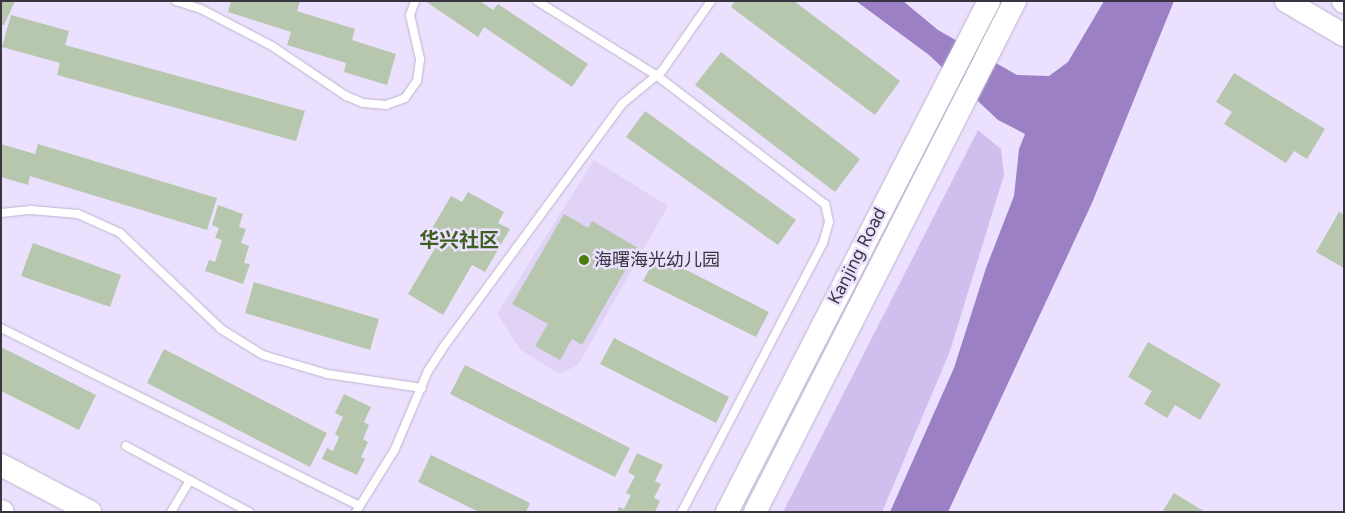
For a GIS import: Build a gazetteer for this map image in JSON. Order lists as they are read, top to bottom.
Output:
{
  "streets": {
    "main road": ["Kanjing Road"]
  },
  "districts": ["华兴社区"],
  "places": ["海曙海光幼儿园"]
}
